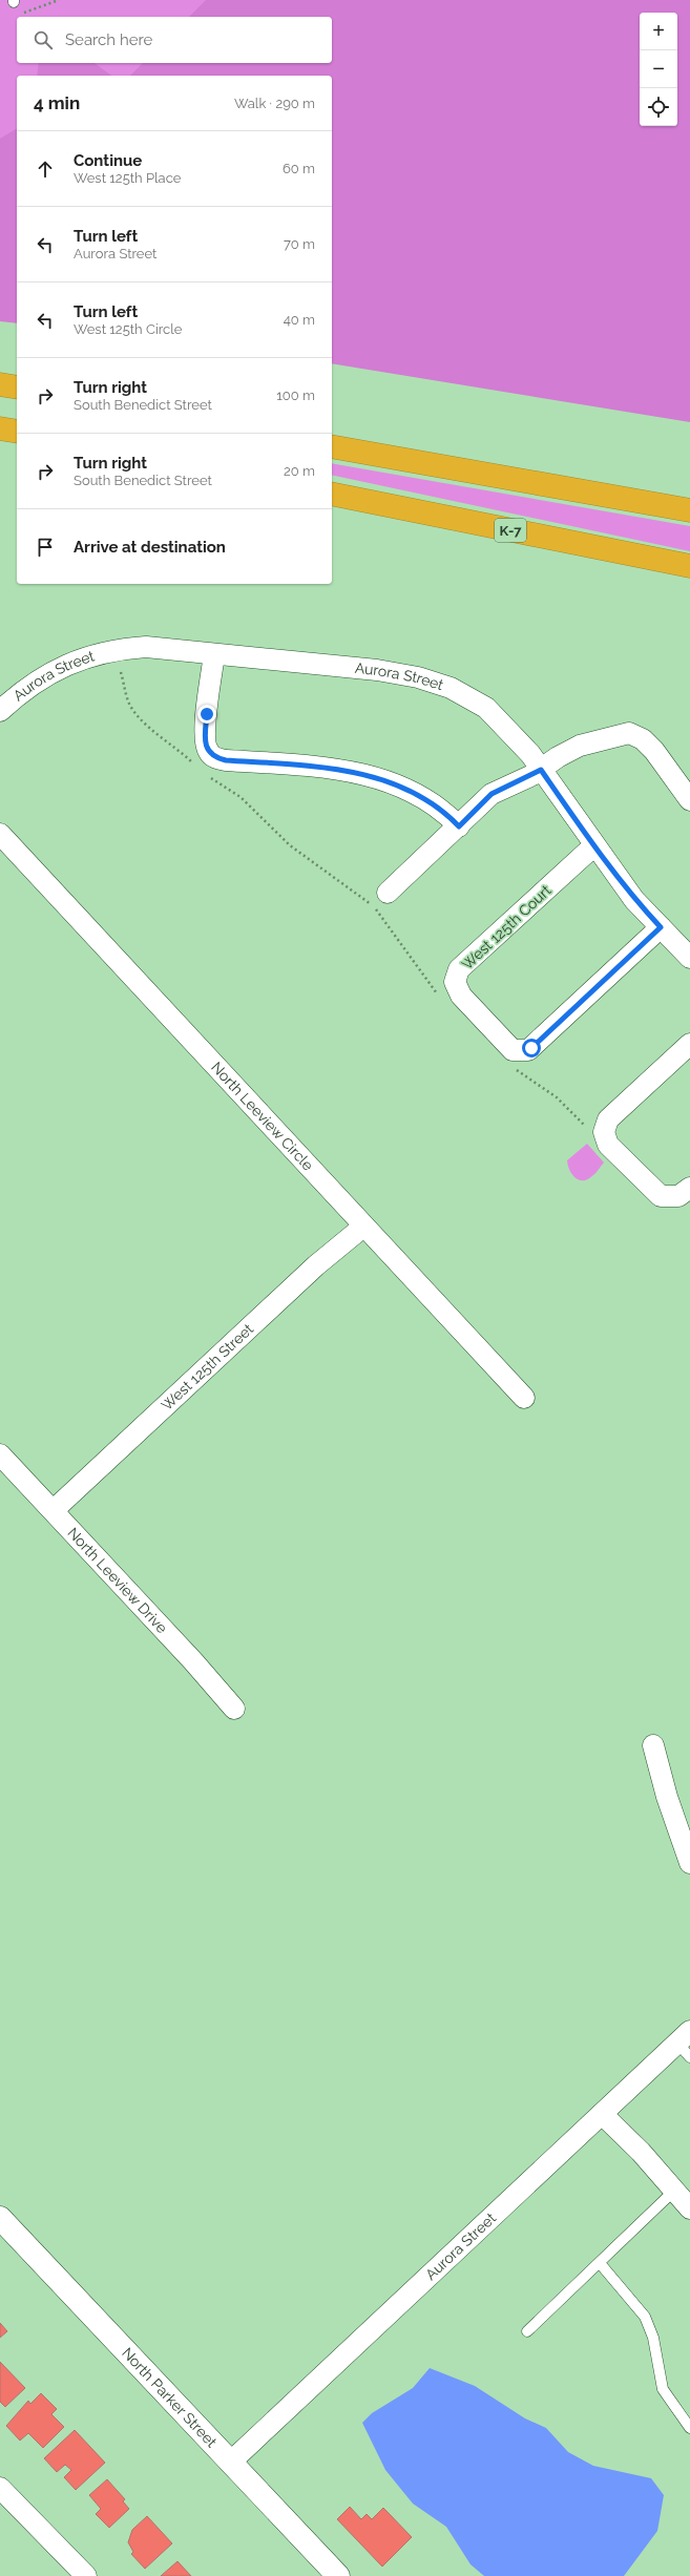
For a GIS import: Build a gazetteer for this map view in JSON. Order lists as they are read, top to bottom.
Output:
{
  "streets": {
    "highway": ["K-7"],
    "street": [
      "Aurora Street",
      "West 125th Court",
      "North Leeview Circle",
      "West 125th Street",
      "North Leeview Drive",
      "North Parker Street"
    ]
  },
  "crossings": [
    ["Aurora Street", "West 125th Court"],
    ["Aurora Street", "North Parker Street"],
    ["North Leeview Circle", "West 125th Street"],
    ["West 125th Street", "North Leeview Drive"]
  ],
  "page": {
    "map_buttons": ["+", "−"],
    "search": "Search here",
    "heading": ["4 min", "Walk · 290 m"],
    "list": [
      ["Continue", "West 125th Place", "60 m"],
      ["Turn left", "Aurora Street", "70 m"],
      ["Turn left", "West 125th Circle", "40 m"],
      ["Turn right", "South Benedict Street", "100 m"],
      ["Turn right", "South Benedict Street", "20 m"],
      "Arrive at destination"
    ]
  }
}
